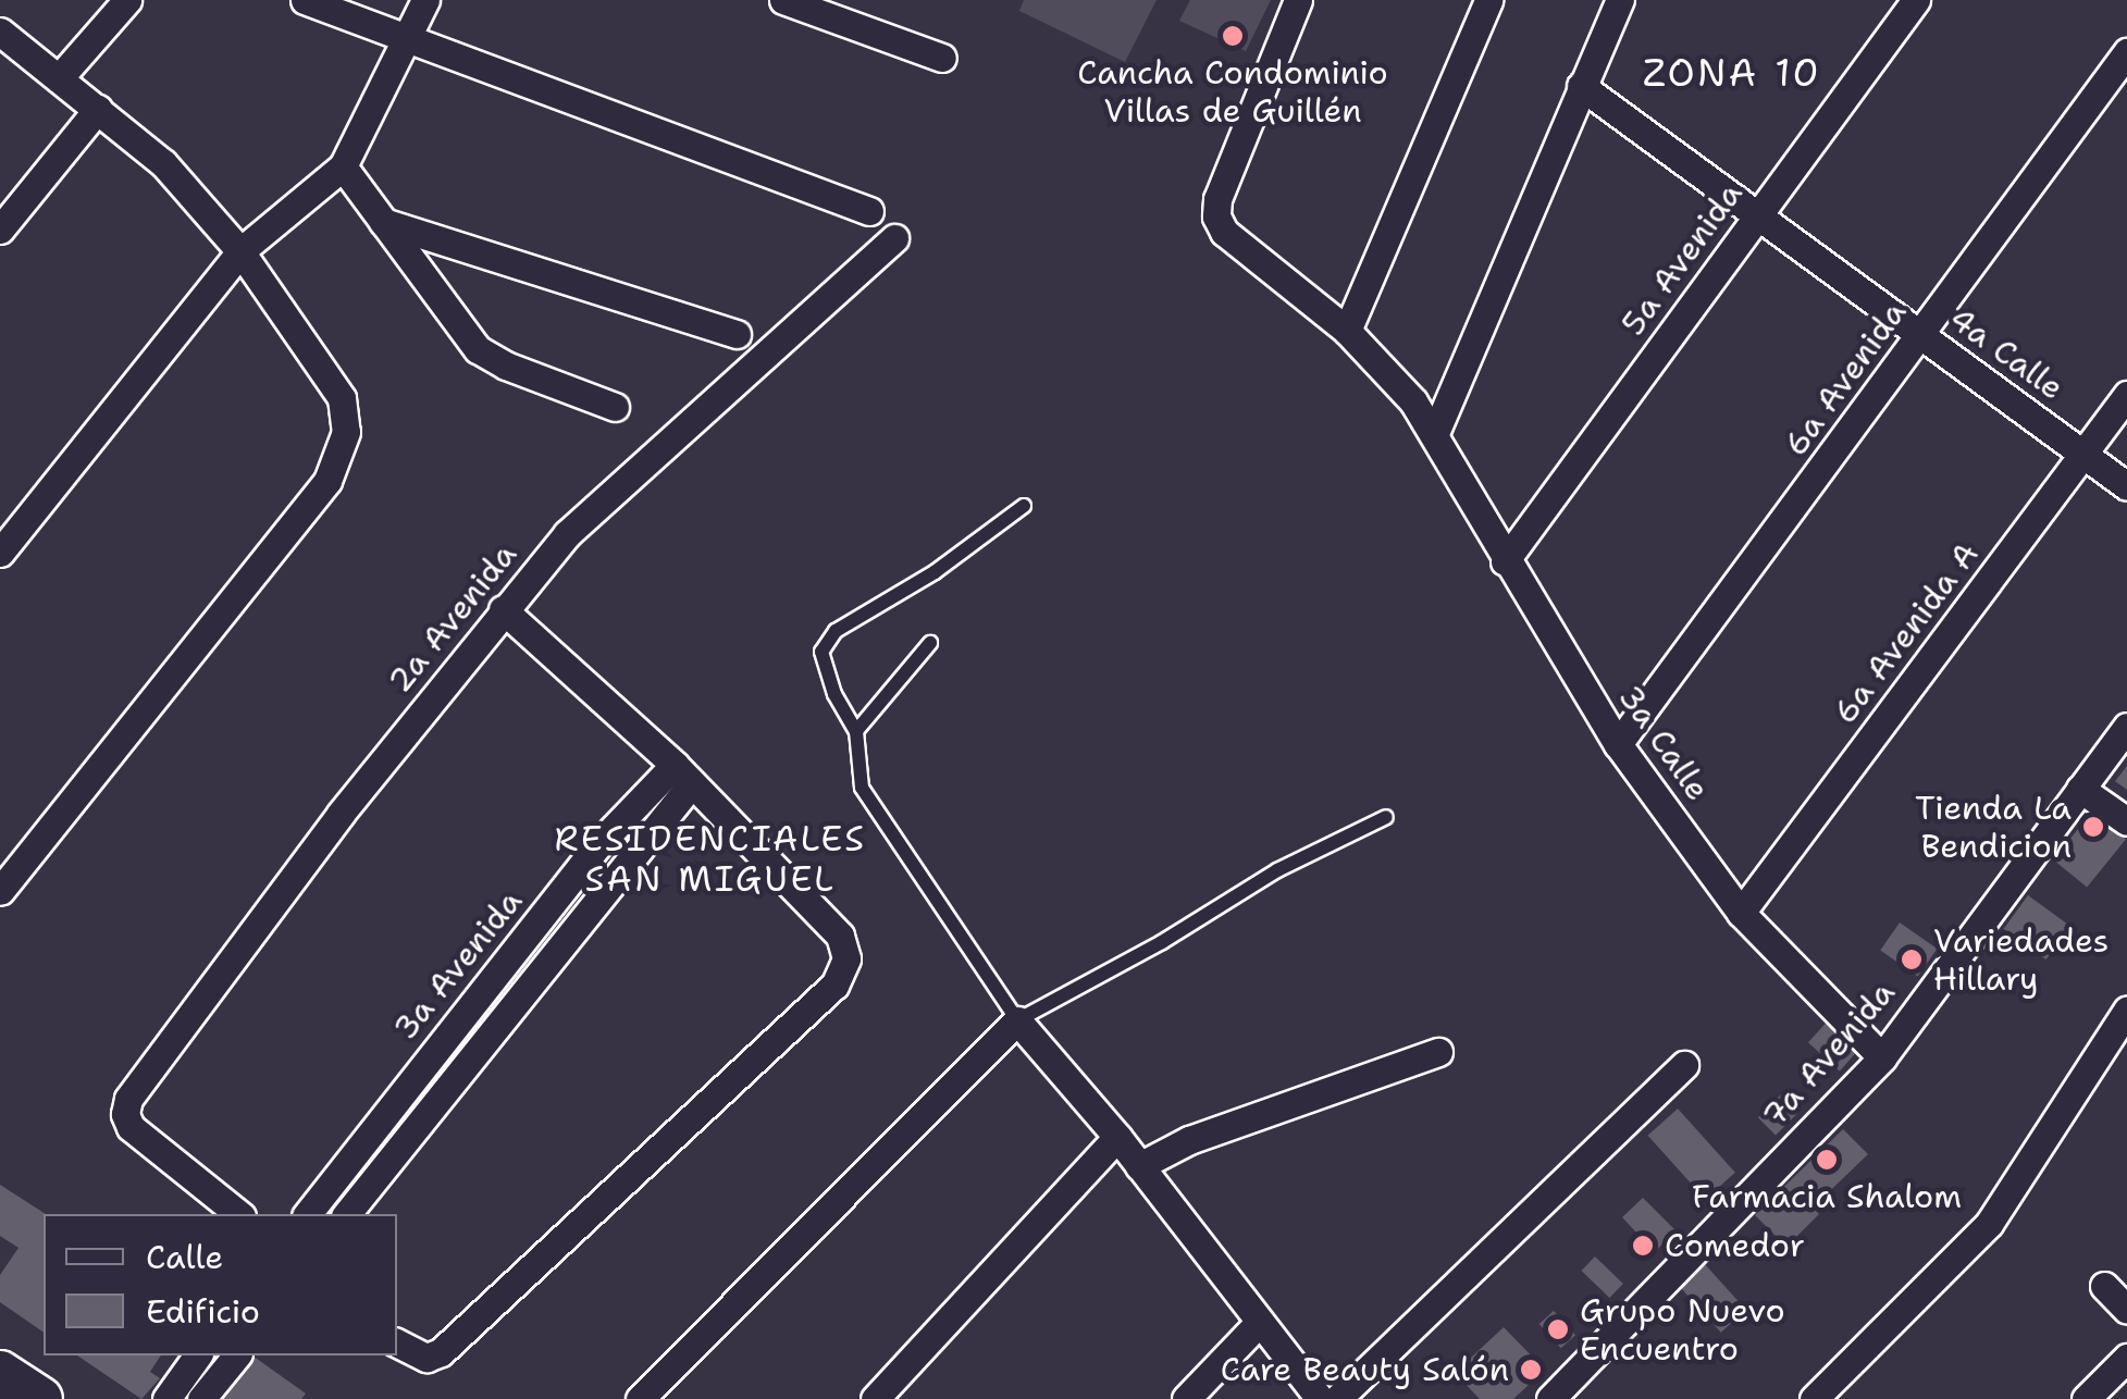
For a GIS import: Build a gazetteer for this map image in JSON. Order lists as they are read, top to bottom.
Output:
{
  "streets": {
    "street": [
      "5a Avenida",
      "4a Calle",
      "6a Avenida",
      "2a Avenida",
      "6a Avenida A",
      "3a Calle",
      "3a Avenida",
      "7a Avenida"
    ]
  },
  "crossings": [
    ["5a Avenida", "4a Calle"],
    ["5a Avenida", "3a Calle"],
    ["4a Calle", "6a Avenida"],
    ["4a Calle", "6a Avenida A"],
    ["6a Avenida", "3a Calle"],
    ["6a Avenida A", "3a Calle"],
    ["3a Calle", "7a Avenida"]
  ],
  "districts": ["ZONA 10", "RESIDENCIALES SAN MIGUEL"],
  "places": [
    "Cancha Condominio Villas de Guillén",
    "Tienda La Bendicion",
    "Variedades Hillary",
    "Farmacia Shalom",
    "Comedor",
    "Grupo Nuevo Encuentro",
    "Care Beauty Salón"
  ],
  "legend": ["Calle", "Edificio"]
}
